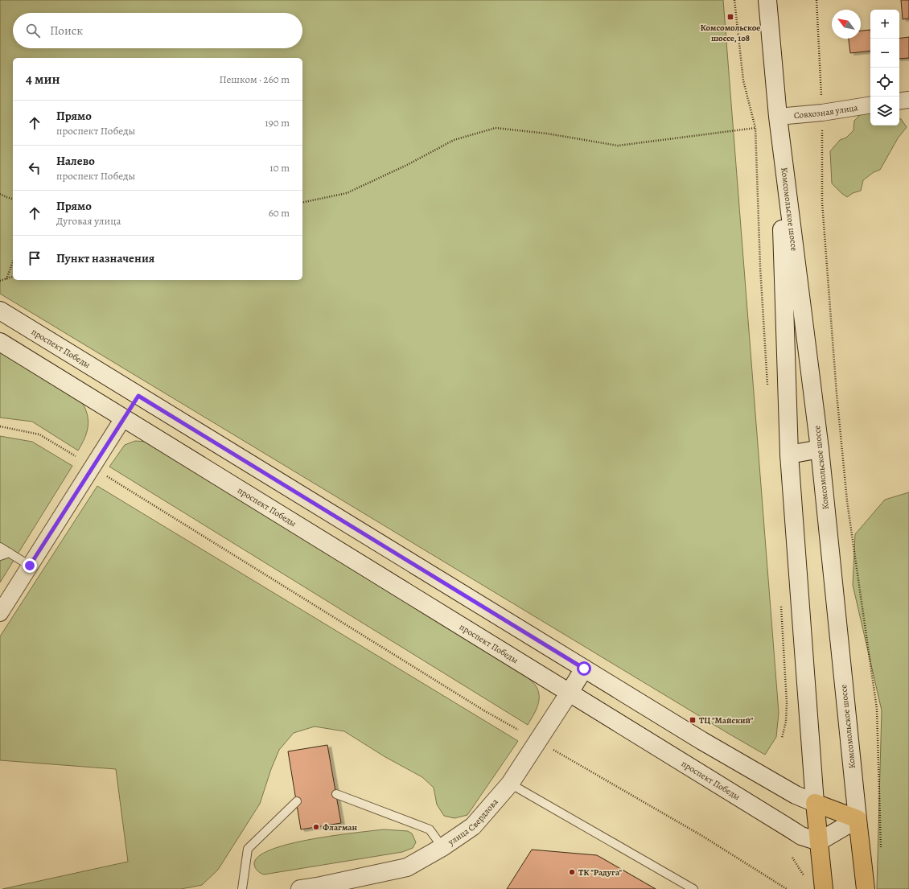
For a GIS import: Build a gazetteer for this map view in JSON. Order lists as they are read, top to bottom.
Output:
{
  "streets": {
    "main road": ["Комсомольское шоссе", "проспект Победы", "улица Свердлова"],
    "street": ["Совхозная улица"]
  },
  "crossings": [
    ["Совхозная улица", "Комсомольское шоссе"],
    ["Комсомольское шоссе", "проспект Победы"],
    ["проспект Победы", "улица Свердлова"]
  ],
  "places": {
    "transit": ["Комсомольское шоссе, 108", "ТЦ \"Майский\""],
    "other": ["Флагман", "ТК \"Радуга\""]
  },
  "north": "top left",
  "page": {
    "map_buttons": ["+", "−"],
    "search": "Поиск",
    "heading": ["4 мин", "Пешком · 260 m"],
    "list": [
      ["Прямо", "проспект Победы", "190 m"],
      ["Налево", "проспект Победы", "10 m"],
      ["Прямо", "Дуговая улица", "60 m"],
      "Пункт назначения"
    ]
  }
}
